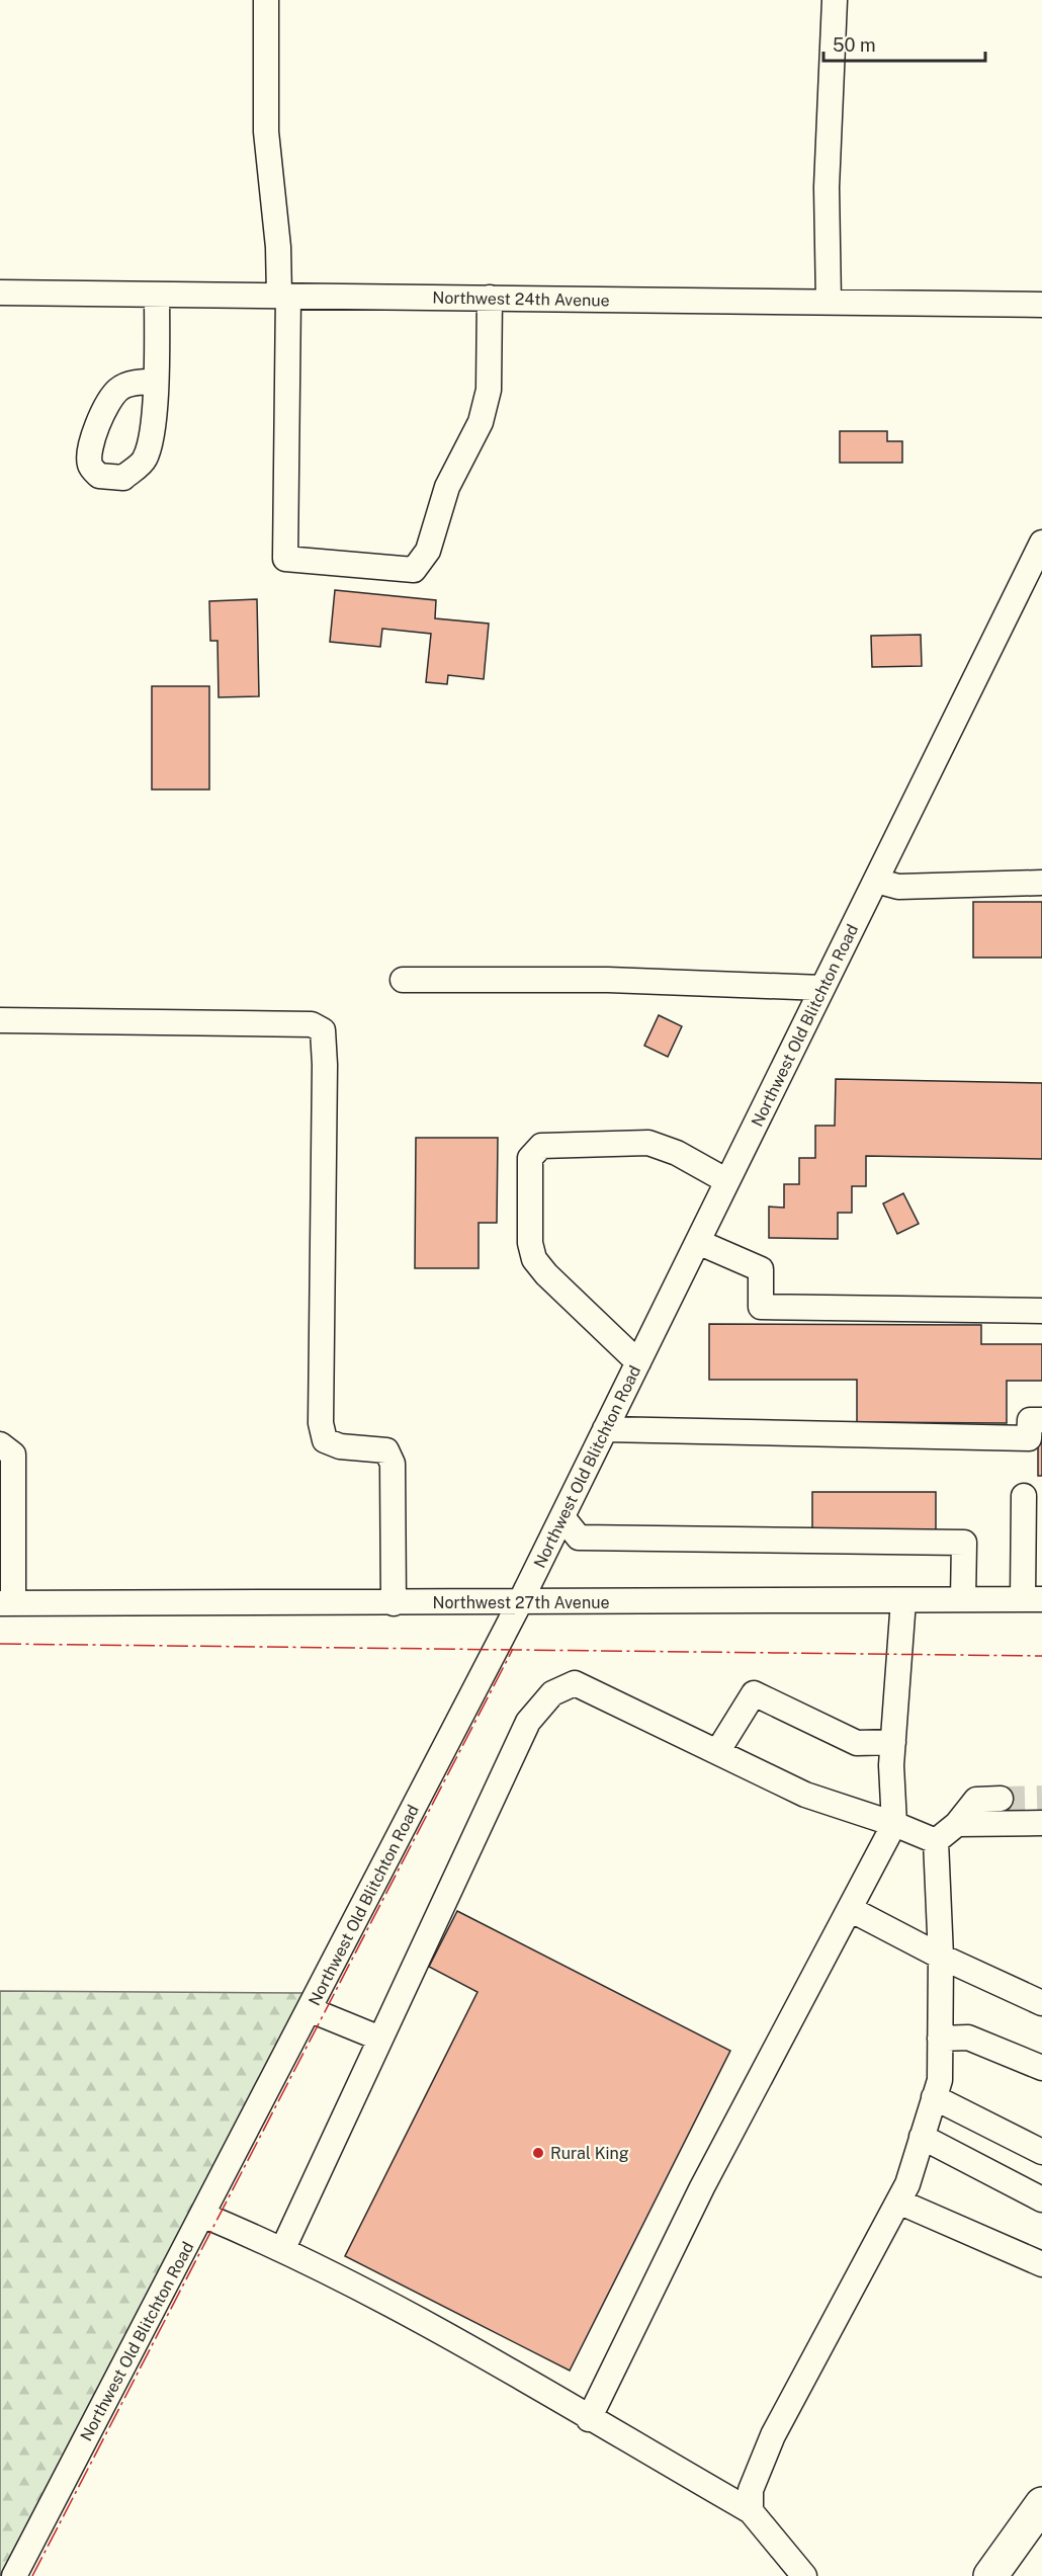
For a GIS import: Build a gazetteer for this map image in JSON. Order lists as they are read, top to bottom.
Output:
{
  "streets": {
    "street": ["Northwest 24th Avenue", "Northwest Old Blitchton Road", "Northwest 27th Avenue"]
  },
  "crossings": [
    ["Northwest Old Blitchton Road", "Northwest 27th Avenue"]
  ],
  "places": ["Rural King"],
  "scale_bar": "50 m"
}
